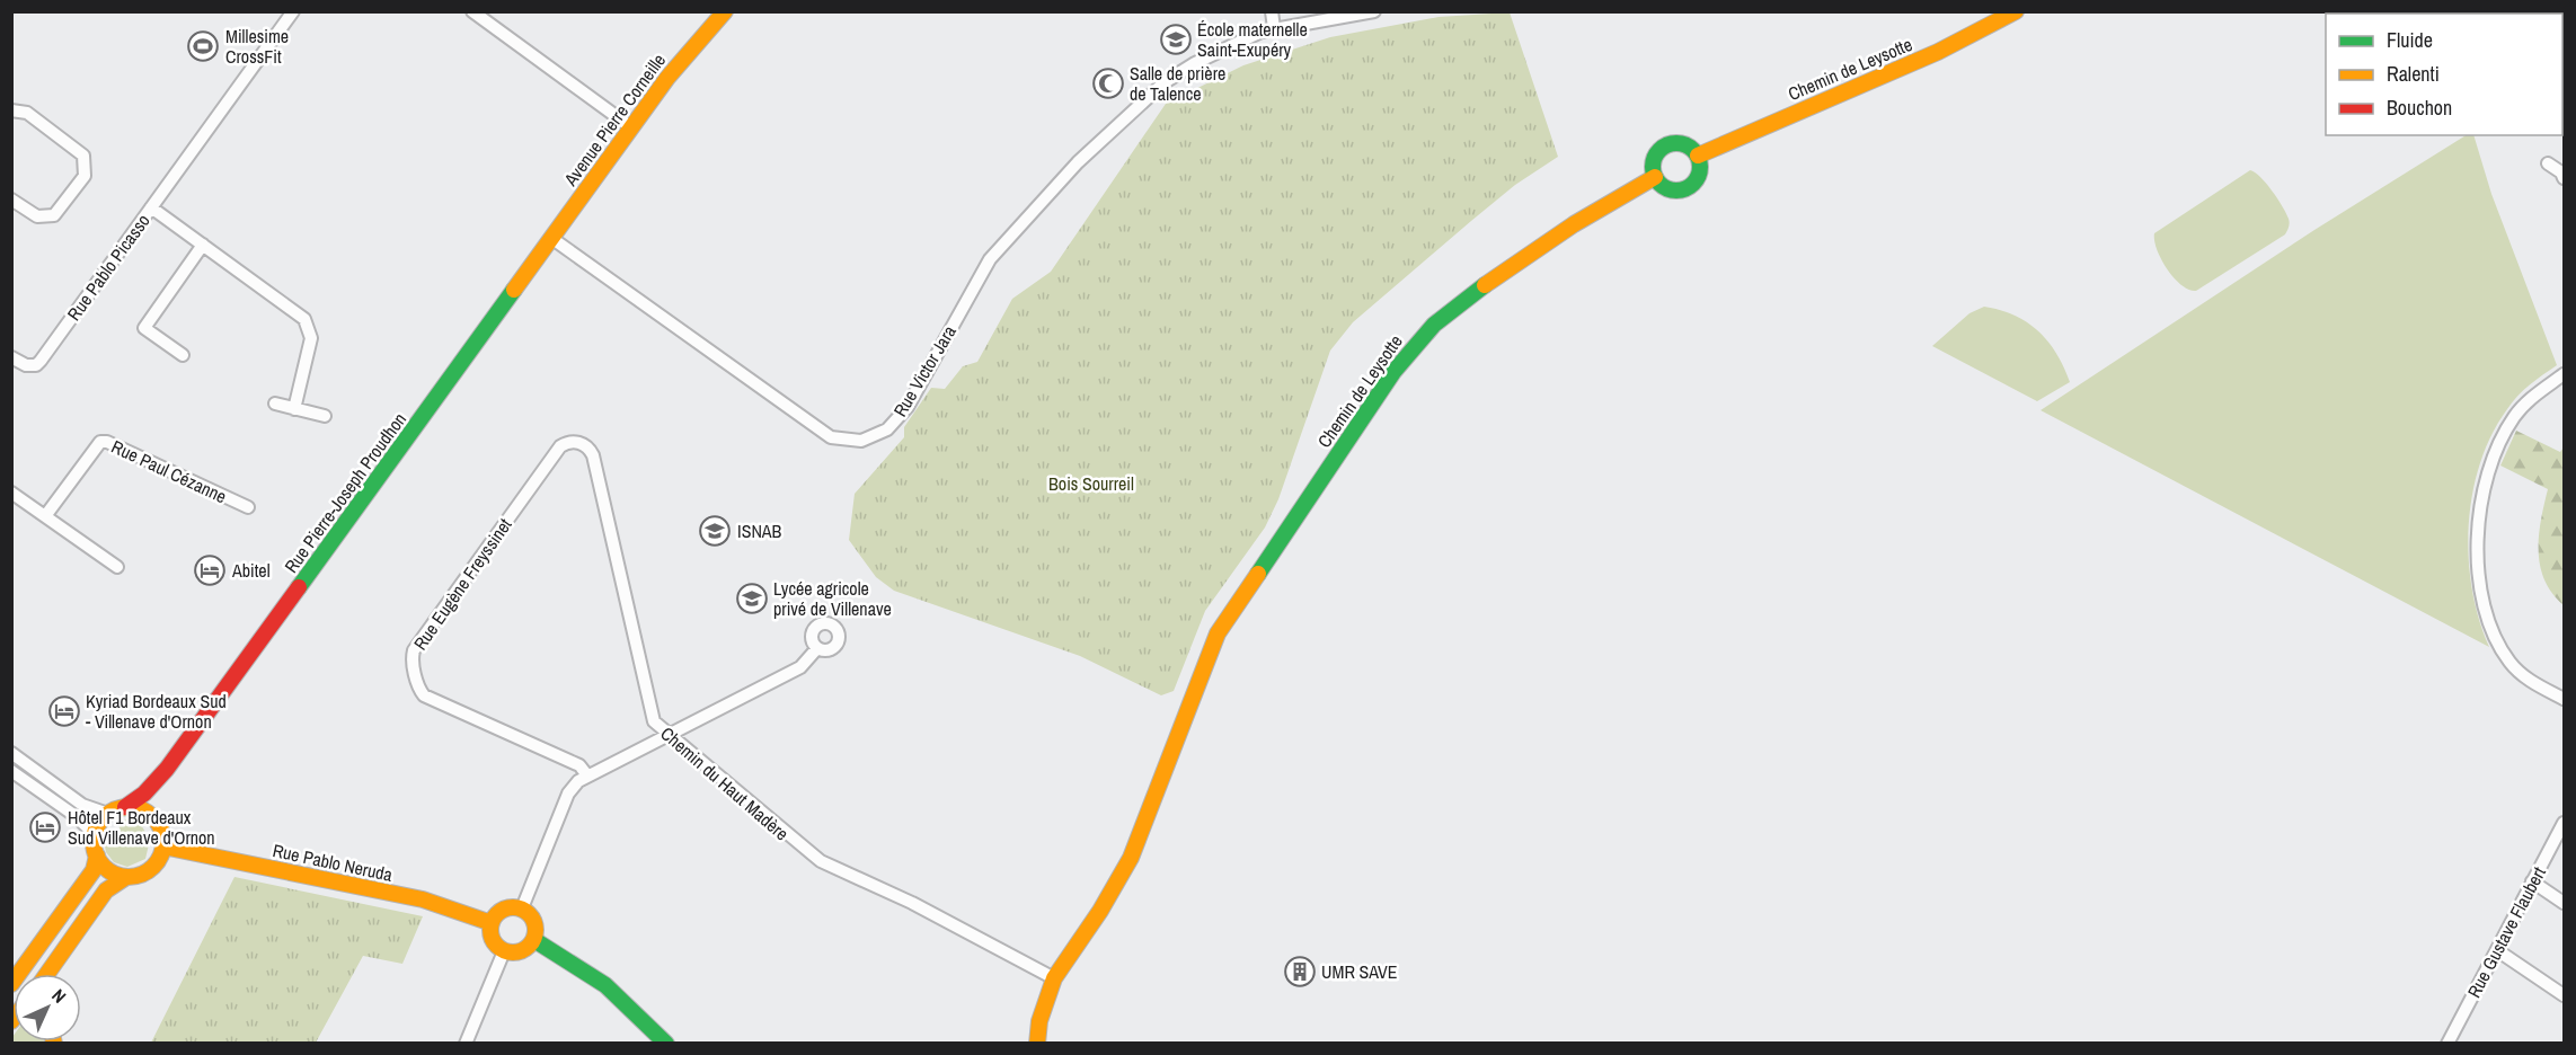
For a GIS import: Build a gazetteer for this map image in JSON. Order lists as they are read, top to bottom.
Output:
{
  "streets": {
    "main road": [
      "Chemin de Leysotte",
      "Avenue Pierre Corneille",
      "Rue Pierre-Joseph Proudhon",
      "Rue Pablo Neruda"
    ],
    "street": [
      "Rue Pablo Picasso",
      "Rue Victor Jara",
      "Rue Paul Cézanne",
      "Rue Eugène Freyssinet",
      "Chemin du Haut Madère",
      "Rue Gustave Flaubert"
    ]
  },
  "crossings": [
    ["Chemin de Leysotte", "Chemin du Haut Madère"],
    ["Avenue Pierre Corneille", "Rue Victor Jara"],
    ["Avenue Pierre Corneille", "Rue Pierre-Joseph Proudhon"],
    ["Rue Victor Jara", "Rue Pierre-Joseph Proudhon"],
    ["Rue Pierre-Joseph Proudhon", "Rue Pablo Neruda"],
    ["Rue Eugène Freyssinet", "Chemin du Haut Madère"]
  ],
  "parks": ["Bois Sourreil"],
  "places": {
    "school or university": ["École maternelle Saint-Exupéry", "ISNAB", "Lycée agricole privé de Villenave"],
    "sports": ["Millesime CrossFit"],
    "mosque": ["Salle de prière de Talence"],
    "hotel": ["Abitel", "Kyriad Bordeaux Sud - Villenave d'Ornon", "Hôtel F1 Bordeaux Sud Villenave d'Ornon"],
    "building": ["UMR SAVE"]
  },
  "legend": ["Fluide", "Ralenti", "Bouchon"],
  "north": "top right"
}
